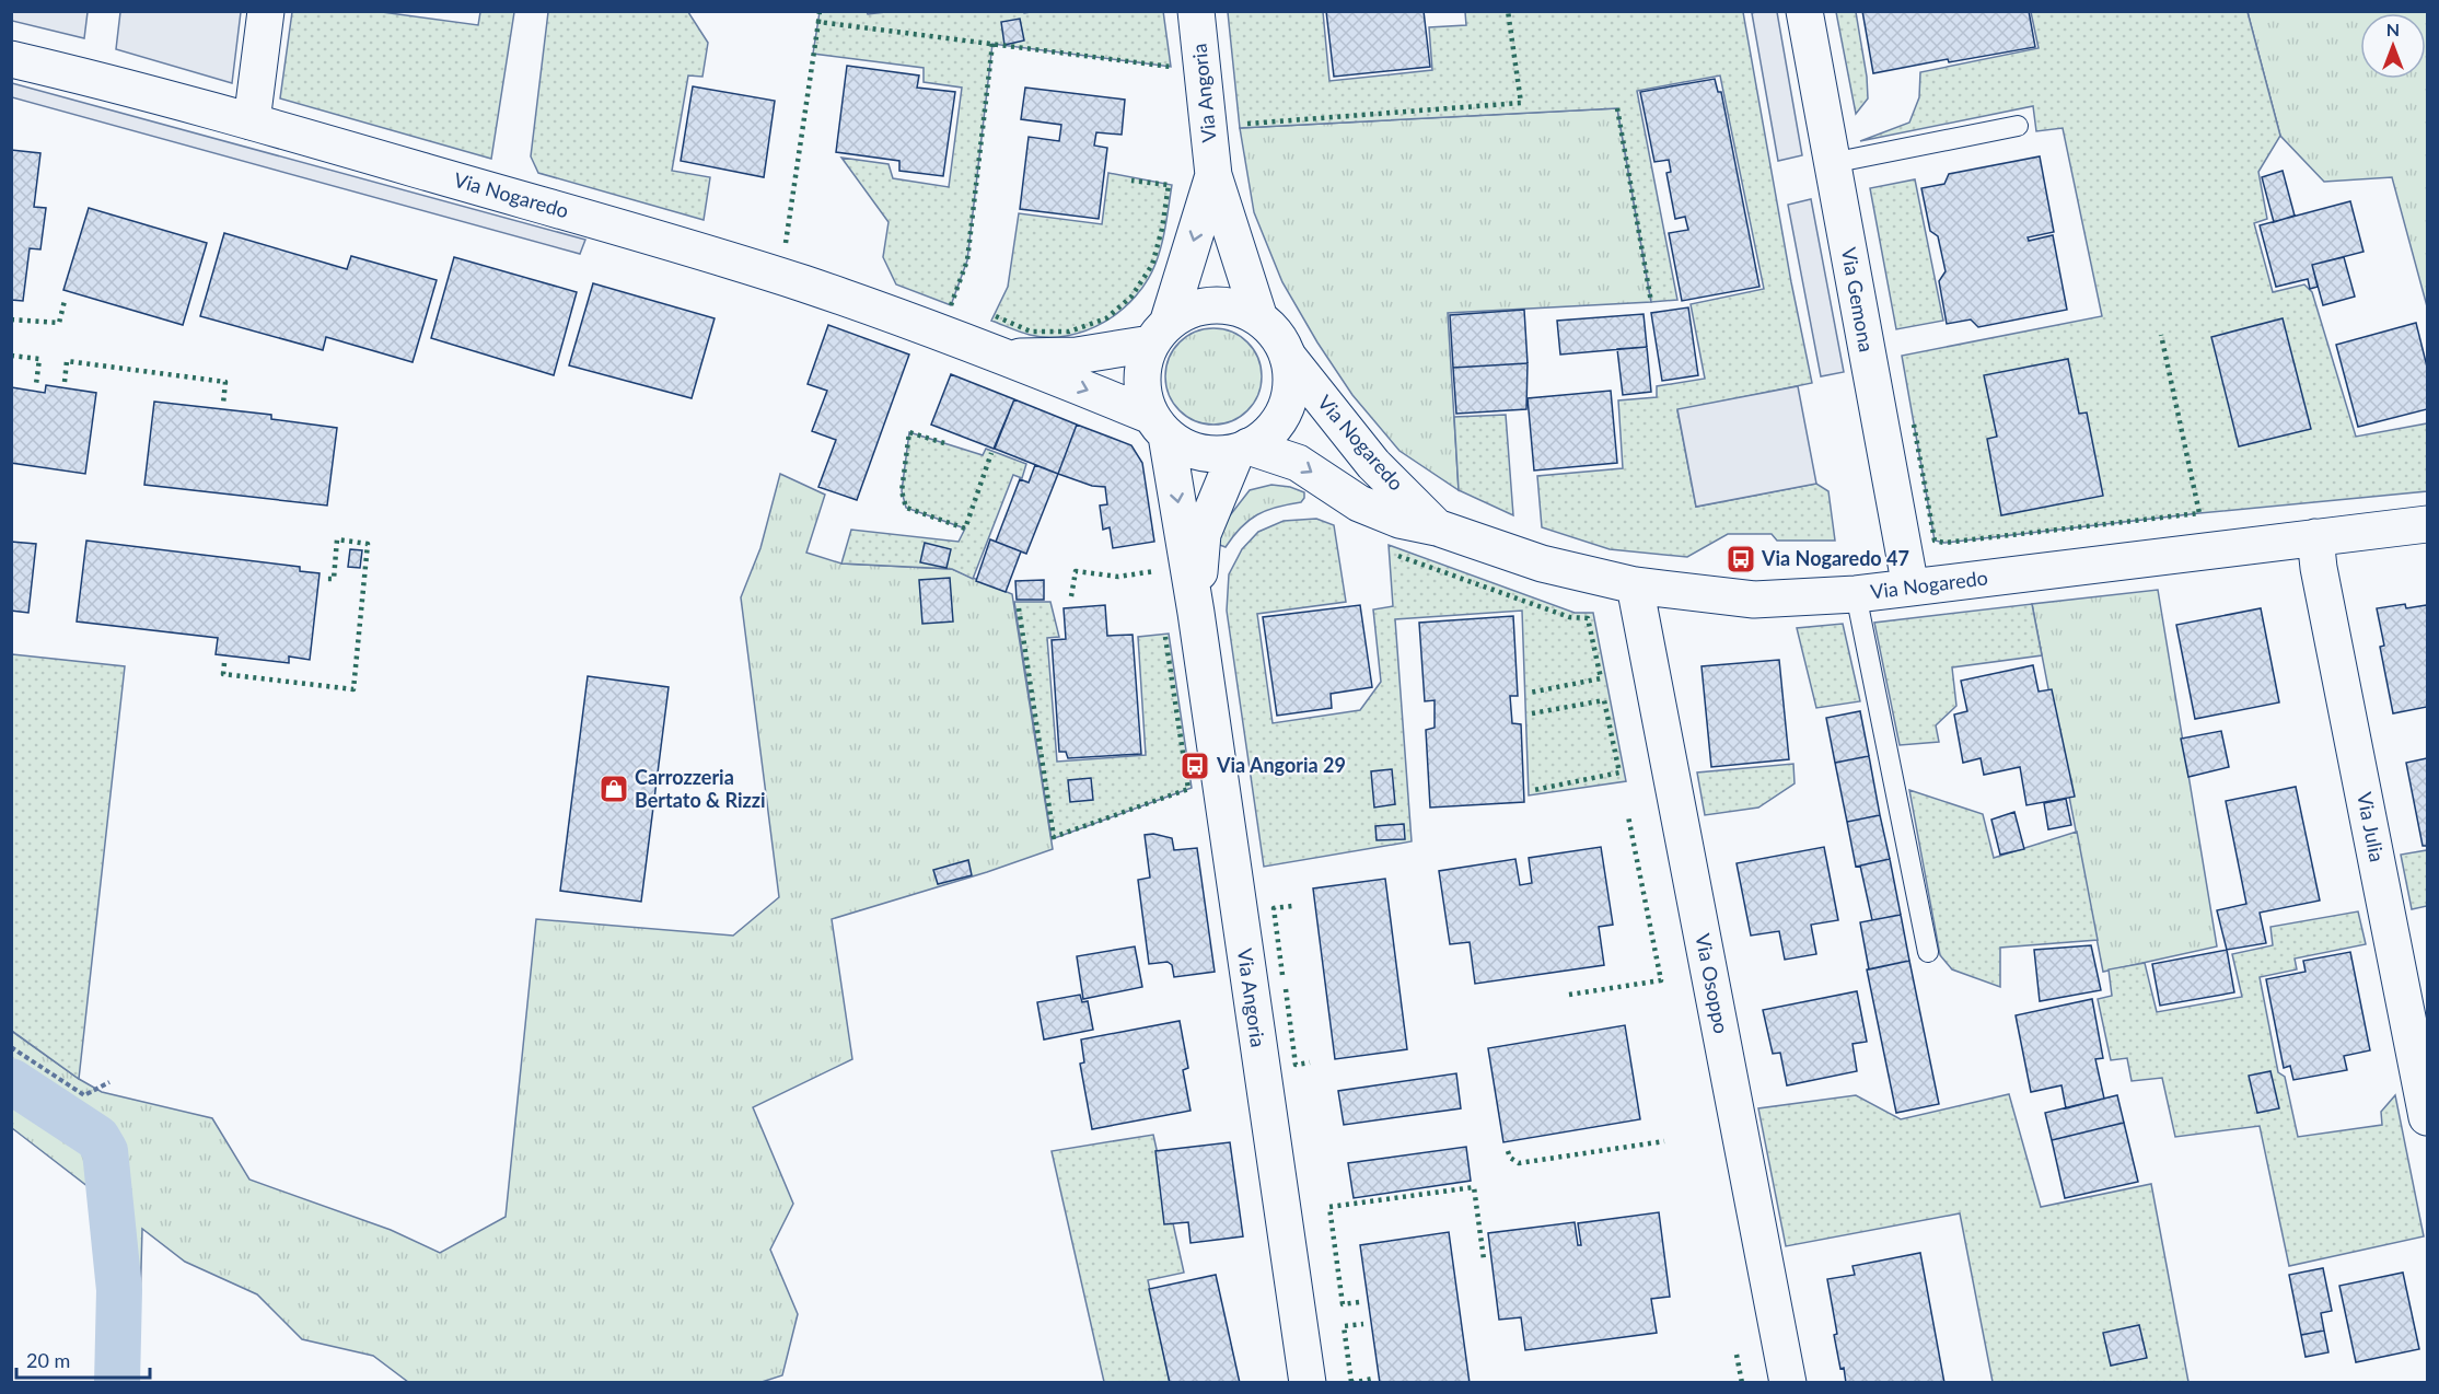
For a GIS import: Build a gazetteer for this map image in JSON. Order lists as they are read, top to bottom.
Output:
{
  "streets": {
    "street": [
      "Via Angoria",
      "Via Nogaredo",
      "Via Gemona",
      "Via Julia",
      "Via Osoppo"
    ]
  },
  "crossings": [
    ["Via Angoria", "Via Nogaredo"],
    ["Via Nogaredo", "Via Gemona"],
    ["Via Nogaredo", "Via Julia"],
    ["Via Nogaredo", "Via Osoppo"]
  ],
  "places": {
    "bus stop": ["Via Nogaredo 47", "Via Angoria 29"],
    "shop": ["Carrozzeria Bertato & Rizzi"]
  },
  "scale_bar": "20 m",
  "north": "top"
}
